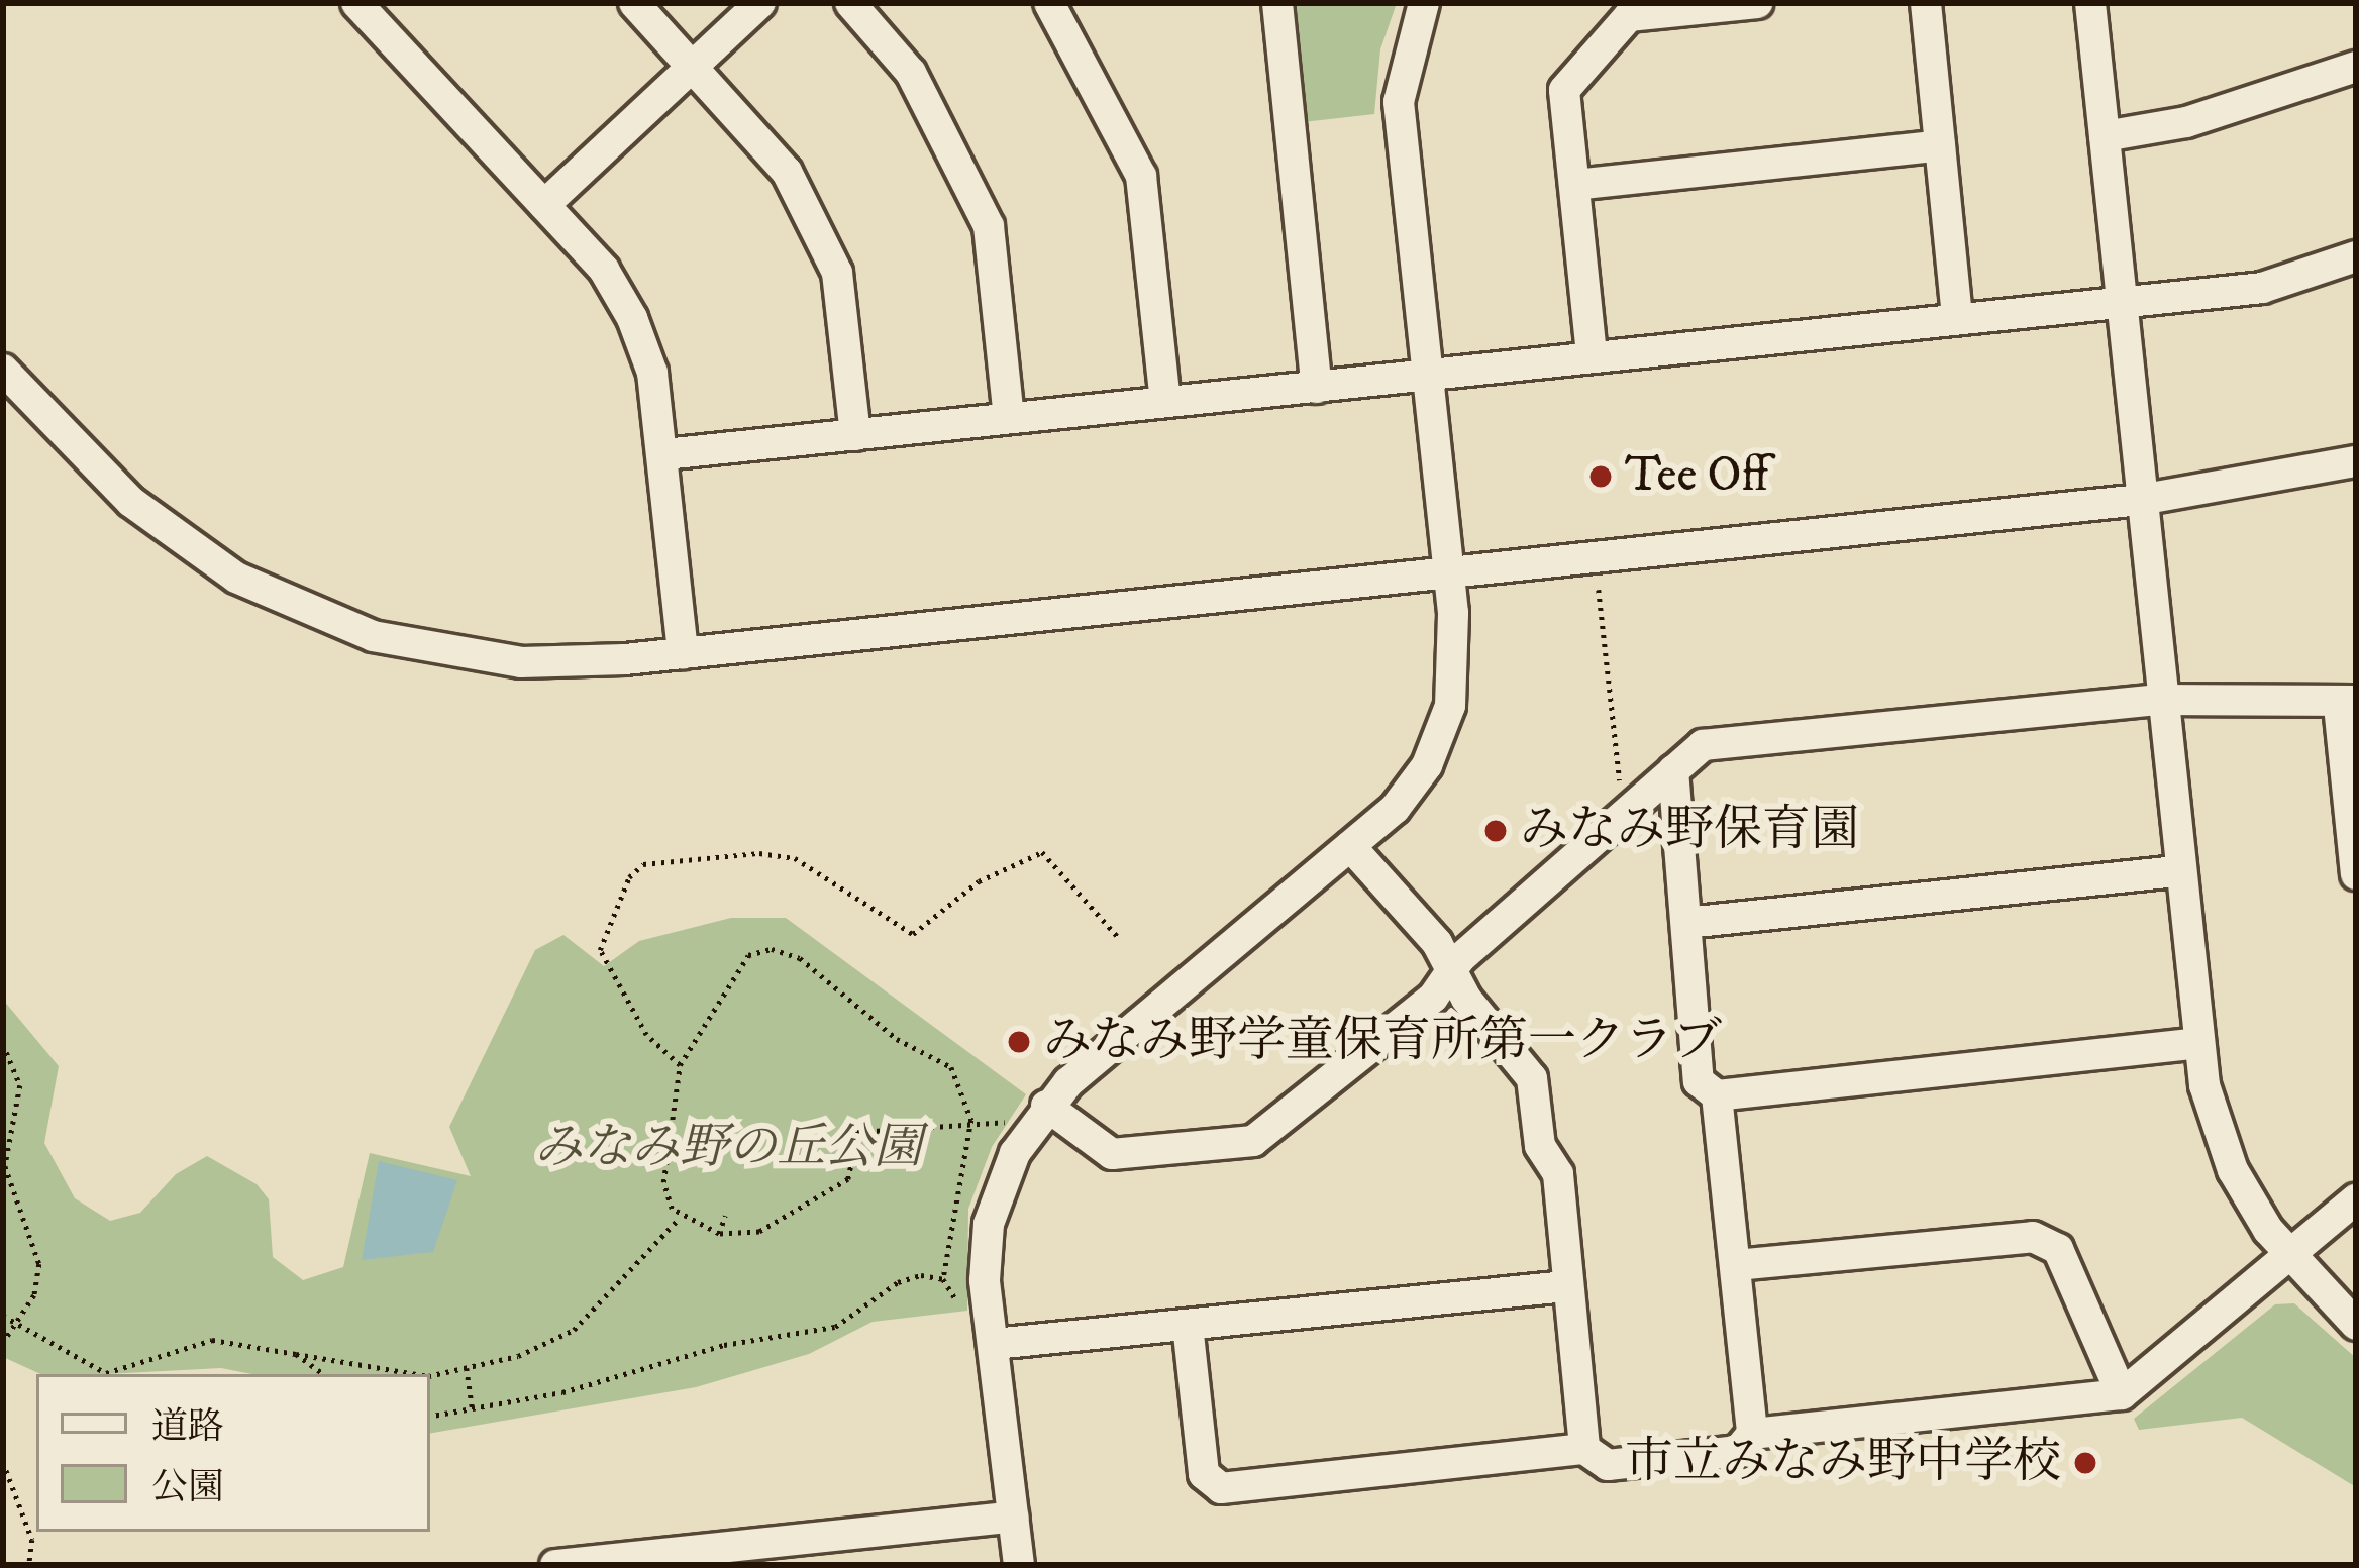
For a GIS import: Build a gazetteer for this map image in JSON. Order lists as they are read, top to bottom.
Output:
{
  "parks": ["みなみ野の丘公園"],
  "places": [
    "Tee Off",
    "みなみ野保育園",
    "みなみ野学童保育所第一クラブ",
    "市立みなみ野中学校"
  ],
  "legend": ["道路", "公園"]
}
